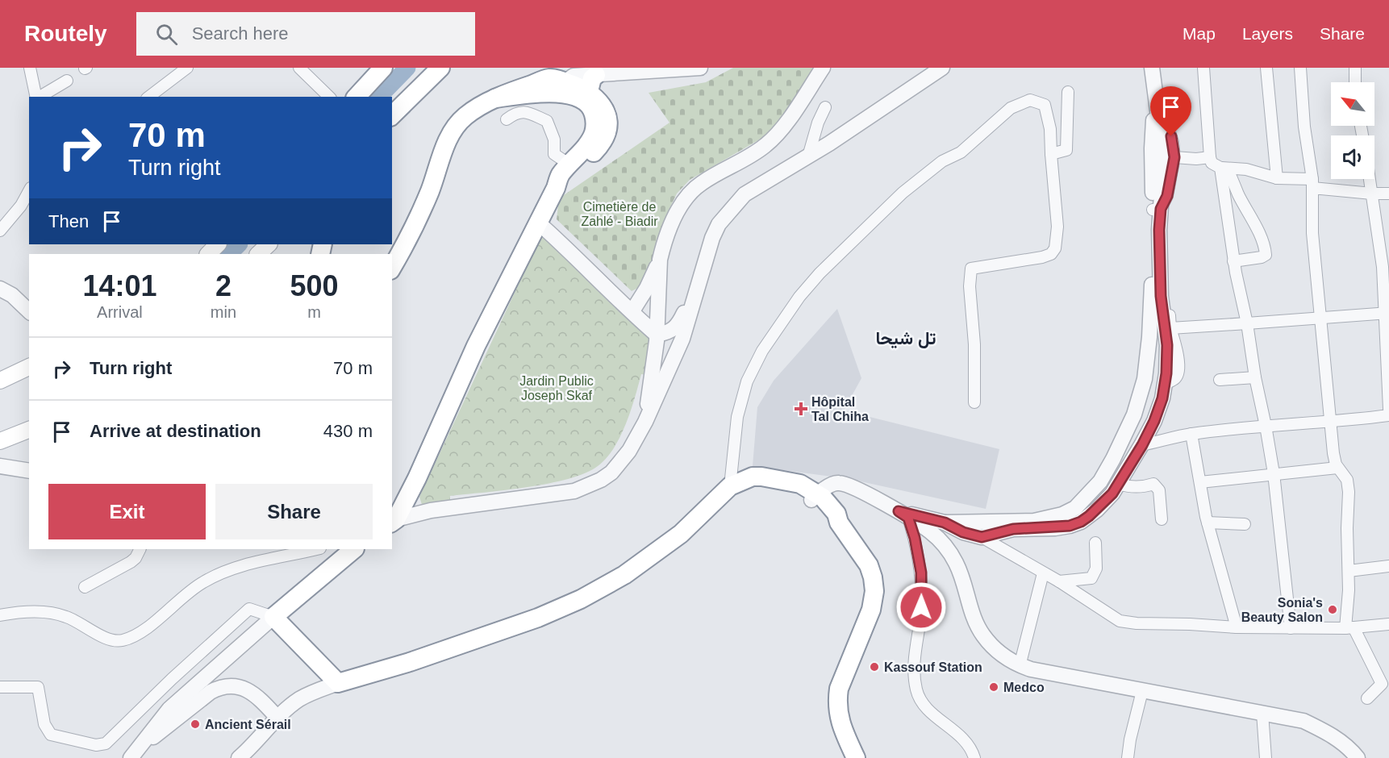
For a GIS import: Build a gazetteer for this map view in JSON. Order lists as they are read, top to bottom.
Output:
{
  "districts": ["تل شيحا"],
  "parks": ["Cimetière de Zahlé - Biadir", "Jardin Public Joseph Skaf"],
  "places": {
    "health": ["Hôpital Tal Chiha"],
    "other": [
      "Sonia's Beauty Salon",
      "Kassouf Station",
      "Medco",
      "Ancient Sérail"
    ]
  },
  "north": "top left",
  "page": {
    "header": "Routely",
    "search": "Search here",
    "nav": ["Map", "Layers", "Share"],
    "turn": ["70 m", "Turn right"],
    "then": "Then",
    "eta": [
      "14:01",
      "Arrival",
      "2",
      "min",
      "500",
      "m"
    ],
    "list": [
      {
        "name": "Turn right",
        "value": "70 m"
      },
      {
        "name": "Arrive at destination",
        "value": "430 m"
      }
    ],
    "buttons": ["Exit", "Share"]
  }
}
